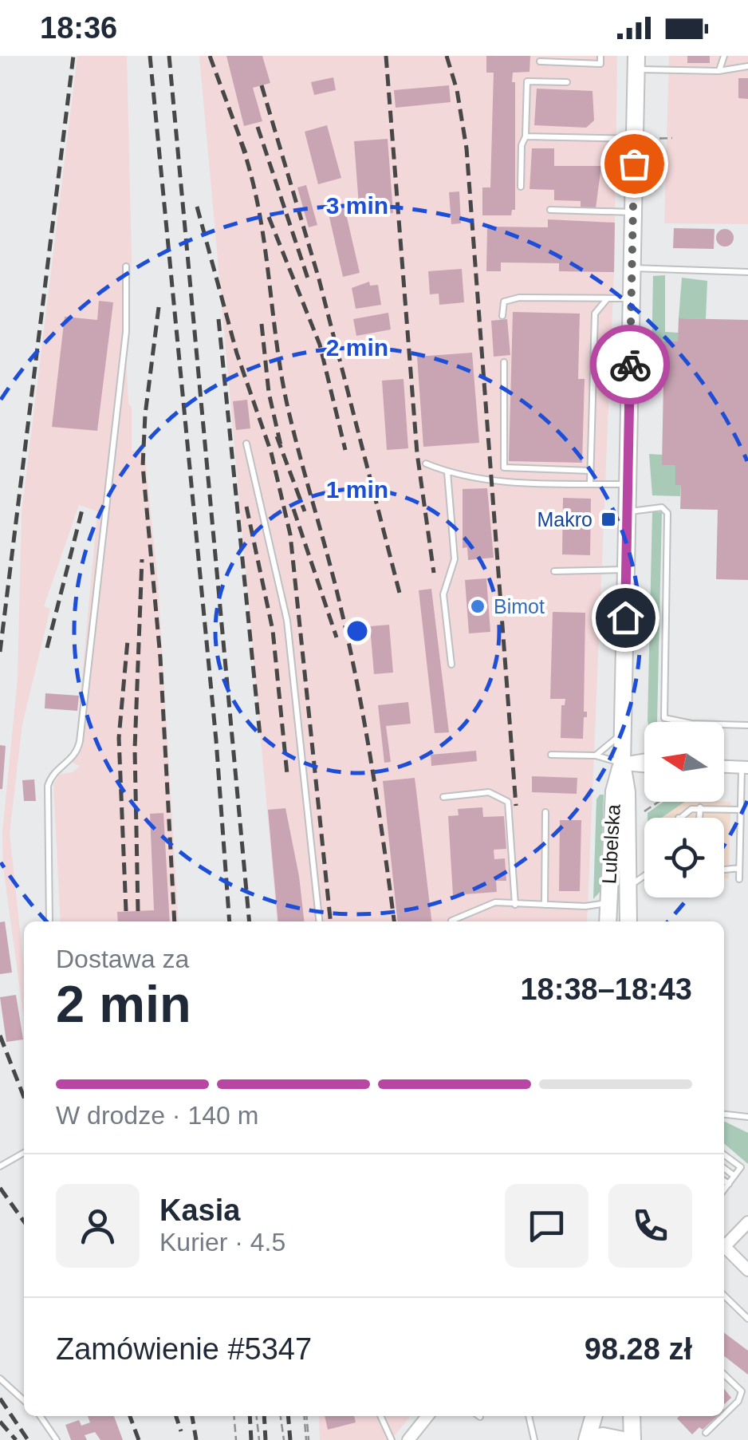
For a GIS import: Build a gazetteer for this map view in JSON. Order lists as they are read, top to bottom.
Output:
{
  "streets": {
    "street": ["Lubelska"]
  },
  "places": {
    "transit": ["Makro"],
    "other": ["Bimot"]
  },
  "north": "left",
  "page": {
    "status": "18:36",
    "heading": ["2 min", "Dostawa za", "18:38–18:43"],
    "panel": [
      "Kasia",
      "Kurier · 4.5",
      "Zamówienie #5347",
      "98.28 zł"
    ],
    "bar": "W drodze · 140 m"
  },
  "rings": ["3 min", "2 min", "1 min"]
}
